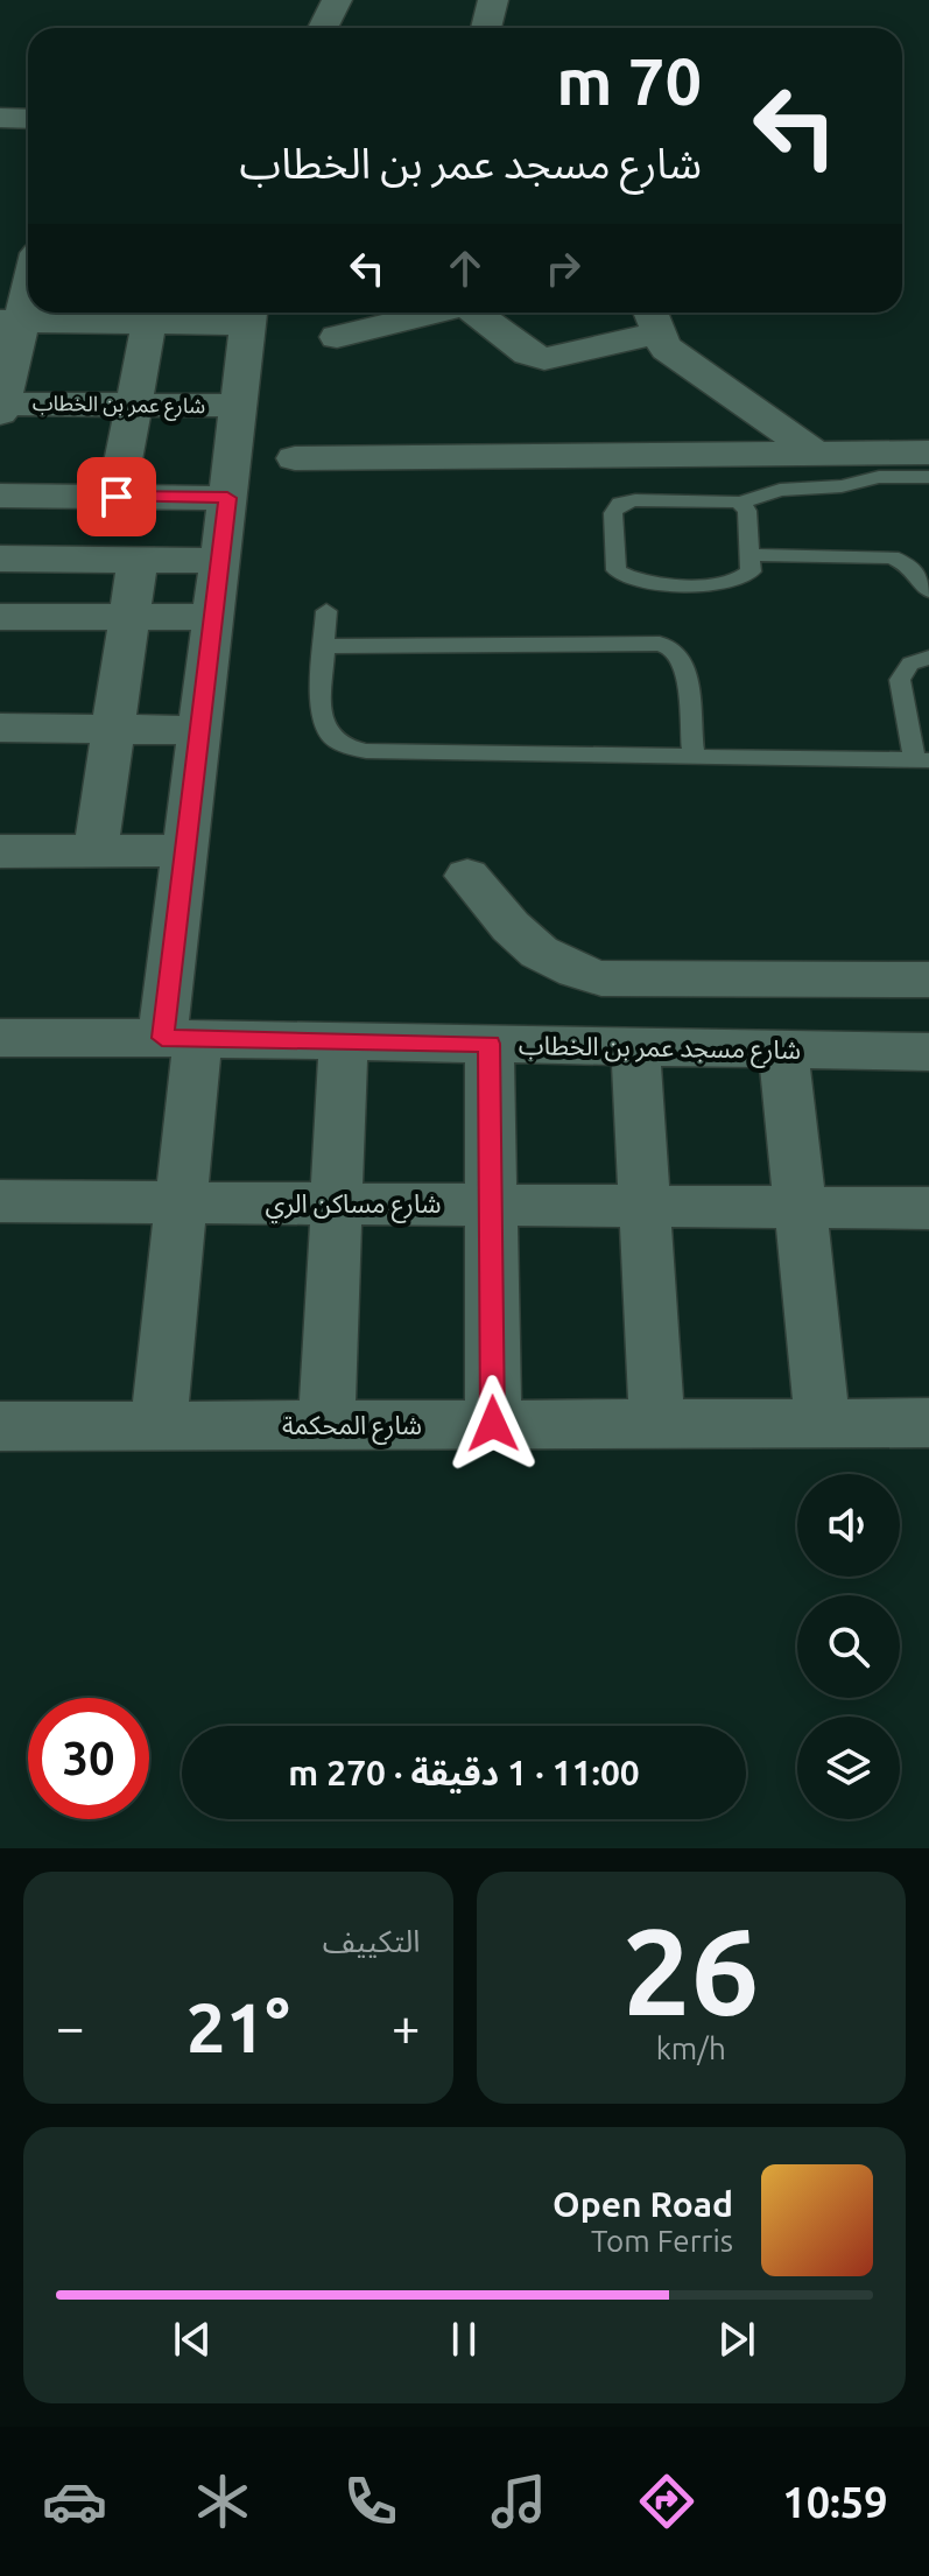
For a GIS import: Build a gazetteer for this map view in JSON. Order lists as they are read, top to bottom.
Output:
{
  "streets": {
    "street": [
      "شارع عمر بن الخطاب",
      "شارع مسجد عمر بن الخطاب",
      "شارع مساكن الري",
      "شارع المحكمة"
    ]
  },
  "page": {
    "turn": ["70 m", "شارع مسجد عمر بن الخطاب"],
    "limit": "30",
    "trip": "11:00 · 1 دقيقة · 270 m",
    "tile": [
      ["26", "km/h"],
      "التكييف"
    ],
    "heat": ["−", "21°", "+"],
    "song": ["Open Road", "Tom Ferris"],
    "tabs": "10:59"
  }
}
